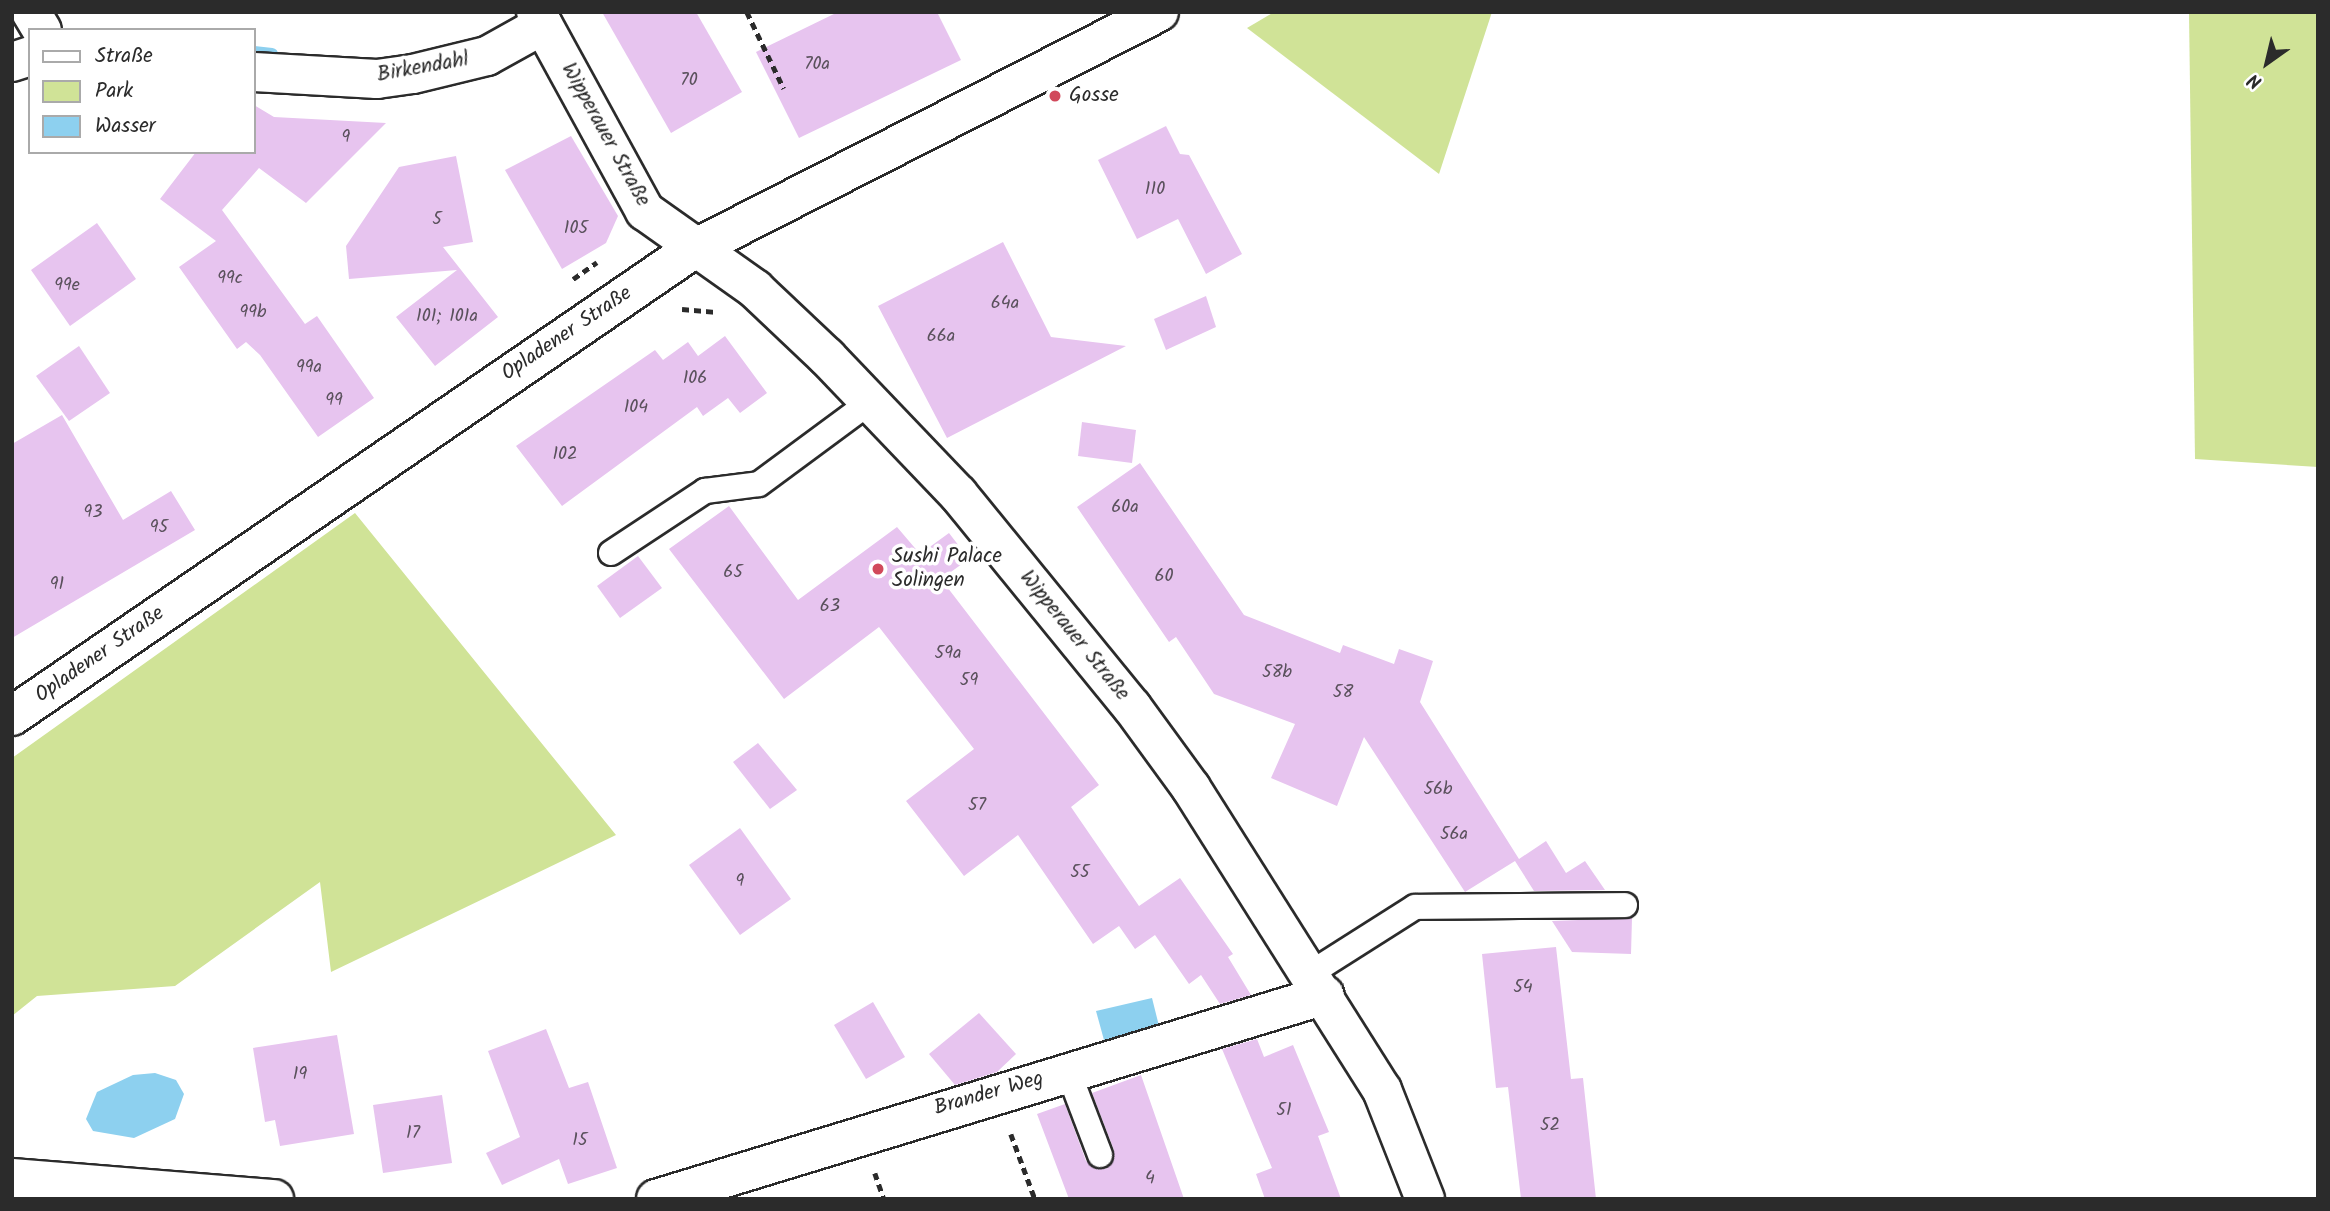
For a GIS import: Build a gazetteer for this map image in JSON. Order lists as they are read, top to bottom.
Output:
{
  "streets": {
    "street": [
      "Birkendahl",
      "Wipperauer Straße",
      "Opladener Straße",
      "Brander Weg"
    ]
  },
  "crossings": [
    ["Birkendahl", "Wipperauer Straße"],
    ["Wipperauer Straße", "Opladener Straße"],
    ["Wipperauer Straße", "Brander Weg"]
  ],
  "places": ["Gosse", "Sushi Palace Solingen"],
  "house_numbers": [
    "70a",
    "70",
    "9",
    "110",
    "5",
    "105",
    "99c",
    "99e",
    "64a",
    "99b",
    "101; 101a",
    "66a",
    "99a",
    "106",
    "99",
    "104",
    "102",
    "60a",
    "93",
    "95",
    "65",
    "60",
    "91",
    "63",
    "59a",
    "58b",
    "59",
    "58",
    "56b",
    "57",
    "56a",
    "55",
    "9",
    "54",
    "19",
    "51",
    "52",
    "17",
    "15",
    "4"
  ],
  "legend": ["Straße", "Park", "Wasser"],
  "north": "bottom left"
}
